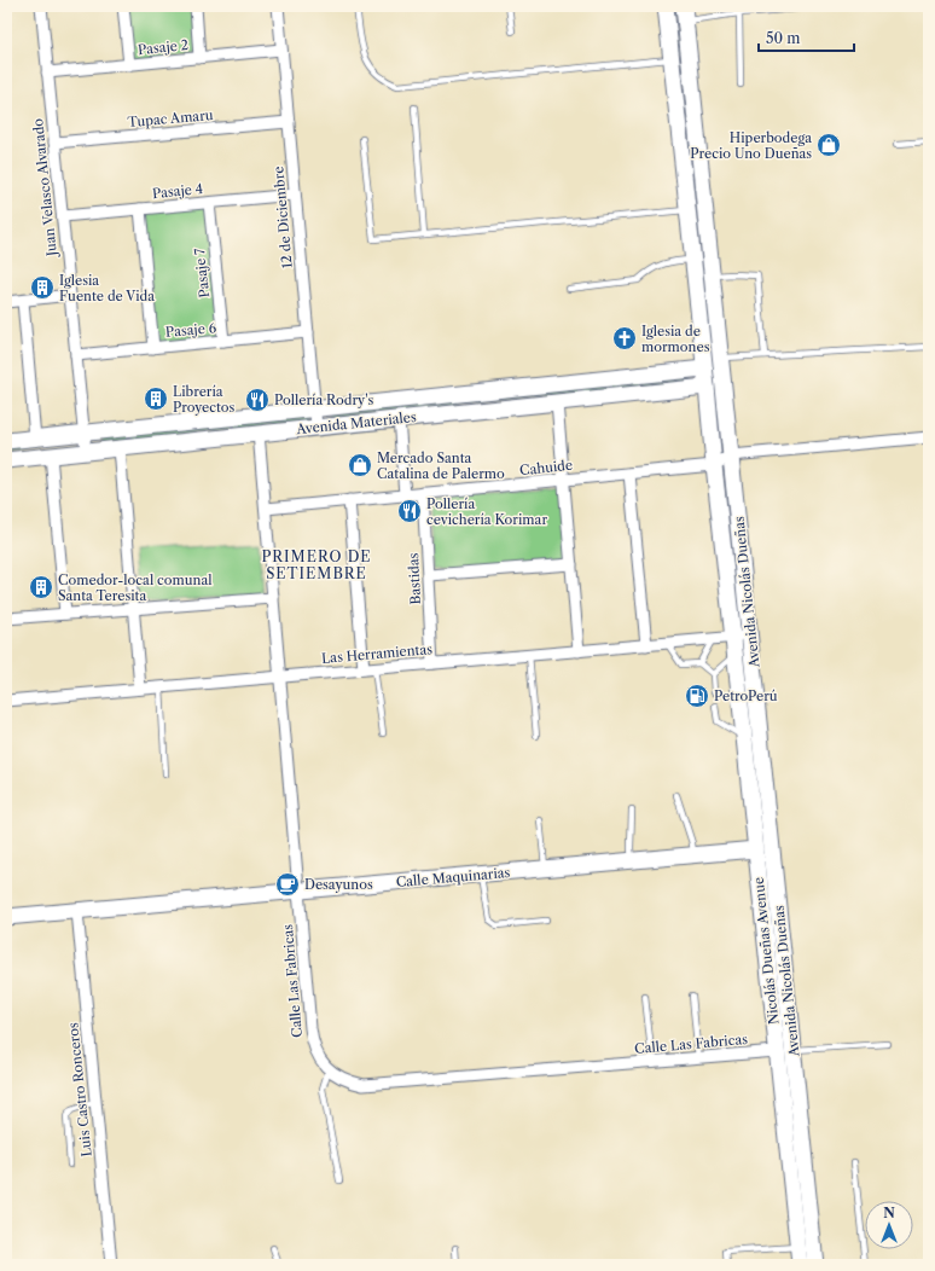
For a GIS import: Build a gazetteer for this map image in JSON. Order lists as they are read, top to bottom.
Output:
{
  "streets": {
    "main road": [
      "Avenida Materiales",
      "Avenida Nicolás Dueñas",
      "Calle Maquinarias",
      "Nicolás Dueñas Avenue"
    ],
    "street": [
      "Pasaje 2",
      "Tupac Amaru",
      "Juan Velasco Alvarado",
      "Pasaje 4",
      "12 de Diciembre",
      "Pasaje 7",
      "Pasaje 6",
      "Cahuide",
      "Bastidas",
      "Las Herramientas",
      "Calle Las Fabricas",
      "Luis Castro Ronceros"
    ]
  },
  "crossings": [
    ["Pasaje 2", "Juan Velasco Alvarado"],
    ["Pasaje 2", "12 de Diciembre"],
    ["Tupac Amaru", "Juan Velasco Alvarado"],
    ["Tupac Amaru", "12 de Diciembre"],
    ["Juan Velasco Alvarado", "Pasaje 4"],
    ["Juan Velasco Alvarado", "Pasaje 6"],
    ["Juan Velasco Alvarado", "Avenida Materiales"],
    ["Pasaje 4", "12 de Diciembre"],
    ["Pasaje 4", "Pasaje 7"],
    ["12 de Diciembre", "Pasaje 6"],
    ["12 de Diciembre", "Avenida Materiales"],
    ["Pasaje 7", "Pasaje 6"],
    ["Avenida Materiales", "Avenida Nicolás Dueñas"],
    ["Avenida Materiales", "Calle Las Fabricas"],
    ["Cahuide", "Bastidas"],
    ["Cahuide", "Avenida Nicolás Dueñas"],
    ["Cahuide", "Calle Las Fabricas"],
    ["Bastidas", "Las Herramientas"],
    ["Avenida Nicolás Dueñas", "Las Herramientas"],
    ["Avenida Nicolás Dueñas", "Nicolás Dueñas Avenue"],
    ["Las Herramientas", "Nicolás Dueñas Avenue"],
    ["Las Herramientas", "Calle Las Fabricas"],
    ["Calle Maquinarias", "Nicolás Dueñas Avenue"],
    ["Calle Maquinarias", "Calle Las Fabricas"],
    ["Calle Maquinarias", "Luis Castro Ronceros"],
    ["Nicolás Dueñas Avenue", "Calle Las Fabricas"]
  ],
  "districts": ["PRIMERO DE SETIEMBRE"],
  "places": {
    "shop": ["Hiperbodega Precio Uno Dueñas", "Mercado Santa Catalina de Palermo"],
    "building": ["Iglesia Fuente de Vida", "Librería Proyectos", "Comedor-local comunal Santa Teresita"],
    "church": ["Iglesia de mormones"],
    "restaurant": ["Pollería Rodry's", "Pollería cevichería Korimar"],
    "fuel station": ["PetroPerú"],
    "cafe": ["Desayunos"]
  },
  "scale_bar": "50 m",
  "north": "top"
}
